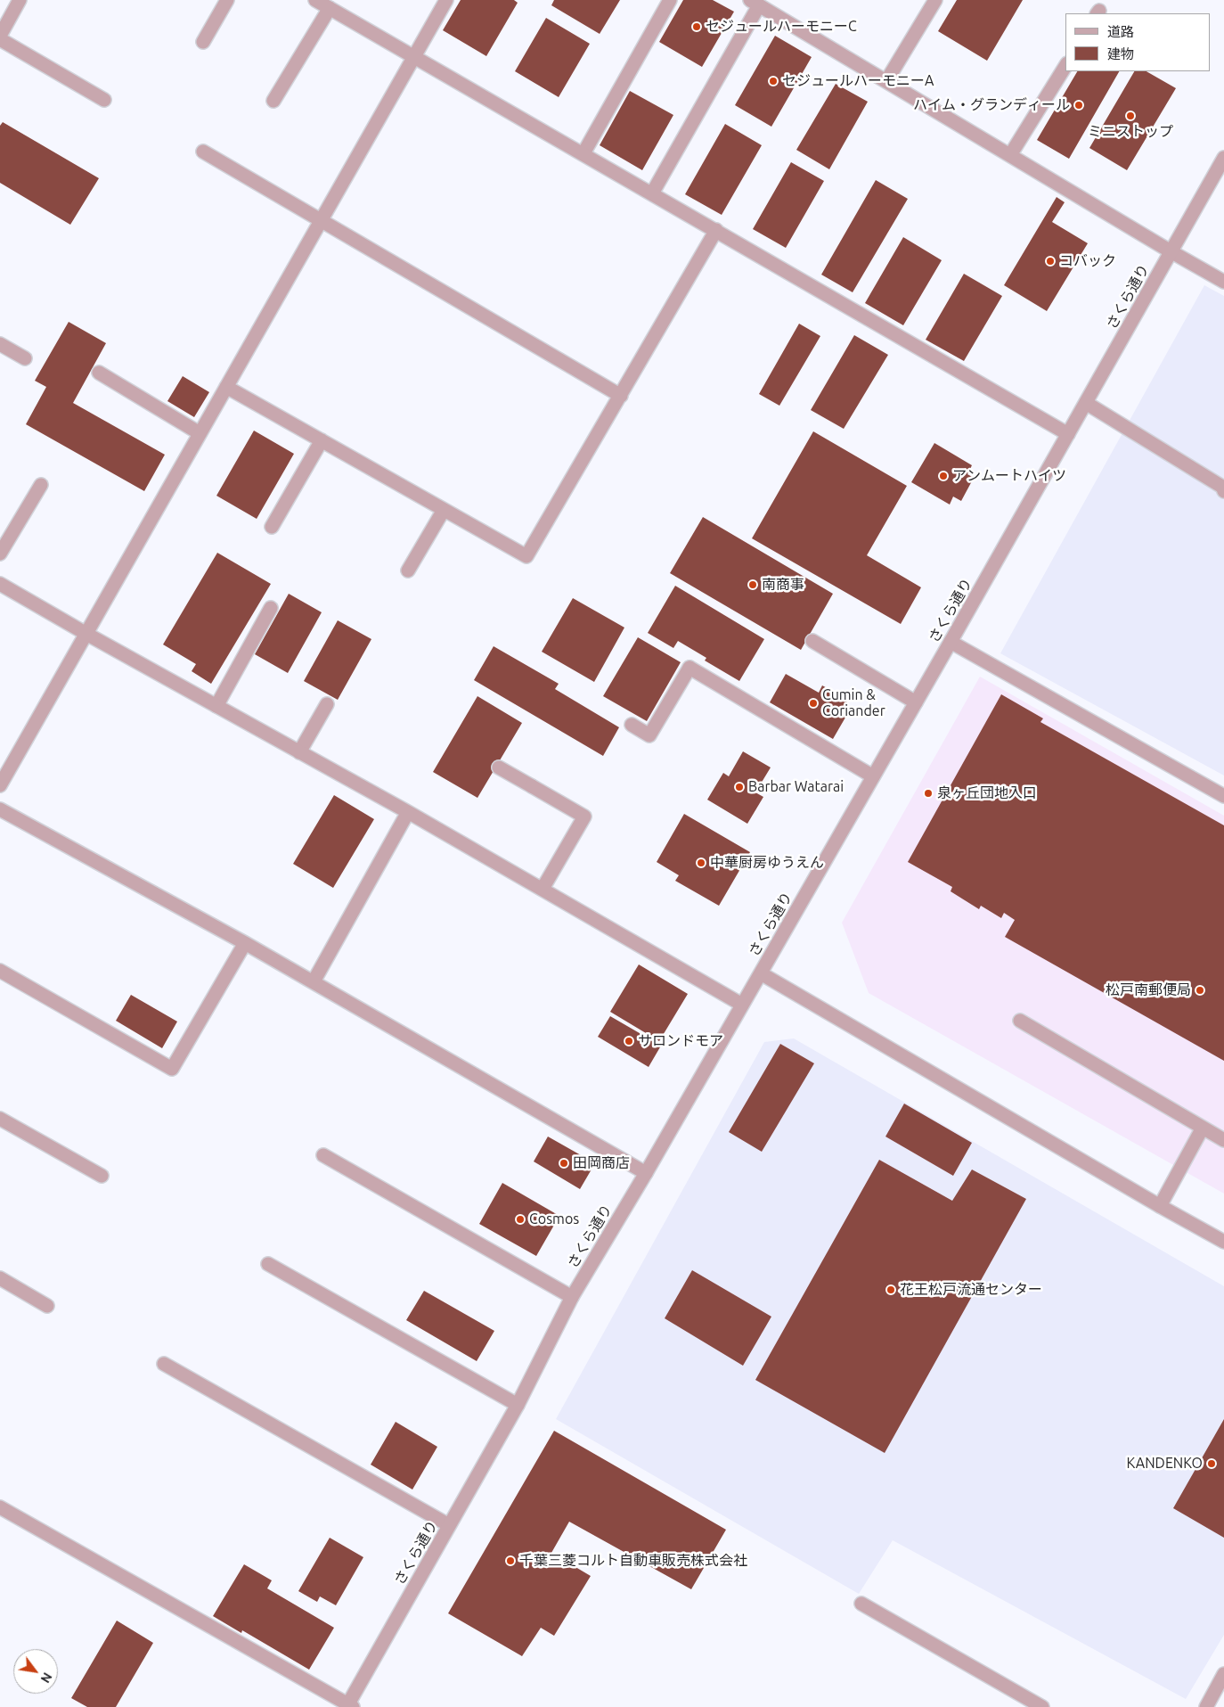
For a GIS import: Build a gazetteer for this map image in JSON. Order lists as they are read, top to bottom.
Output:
{
  "streets": {
    "street": ["さくら通り"]
  },
  "places": [
    "セジュールハーモニーC",
    "セジュールハーモニーA",
    "ハイム・グランディール",
    "ミニストップ",
    "コバック",
    "アンムートハイツ",
    "南商事",
    "Cumin & Coriander",
    "Barbar Watarai",
    "泉ヶ丘団地入口",
    "中華厨房ゆうえん",
    "松戸南郵便局",
    "サロンドモア",
    "田岡商店",
    "Cosmos",
    "花王松戸流通センター",
    "KANDENKO",
    "千葉三菱コルト自動車販売株式会社"
  ],
  "legend": ["道路", "建物"],
  "north": "bottom right"
}
